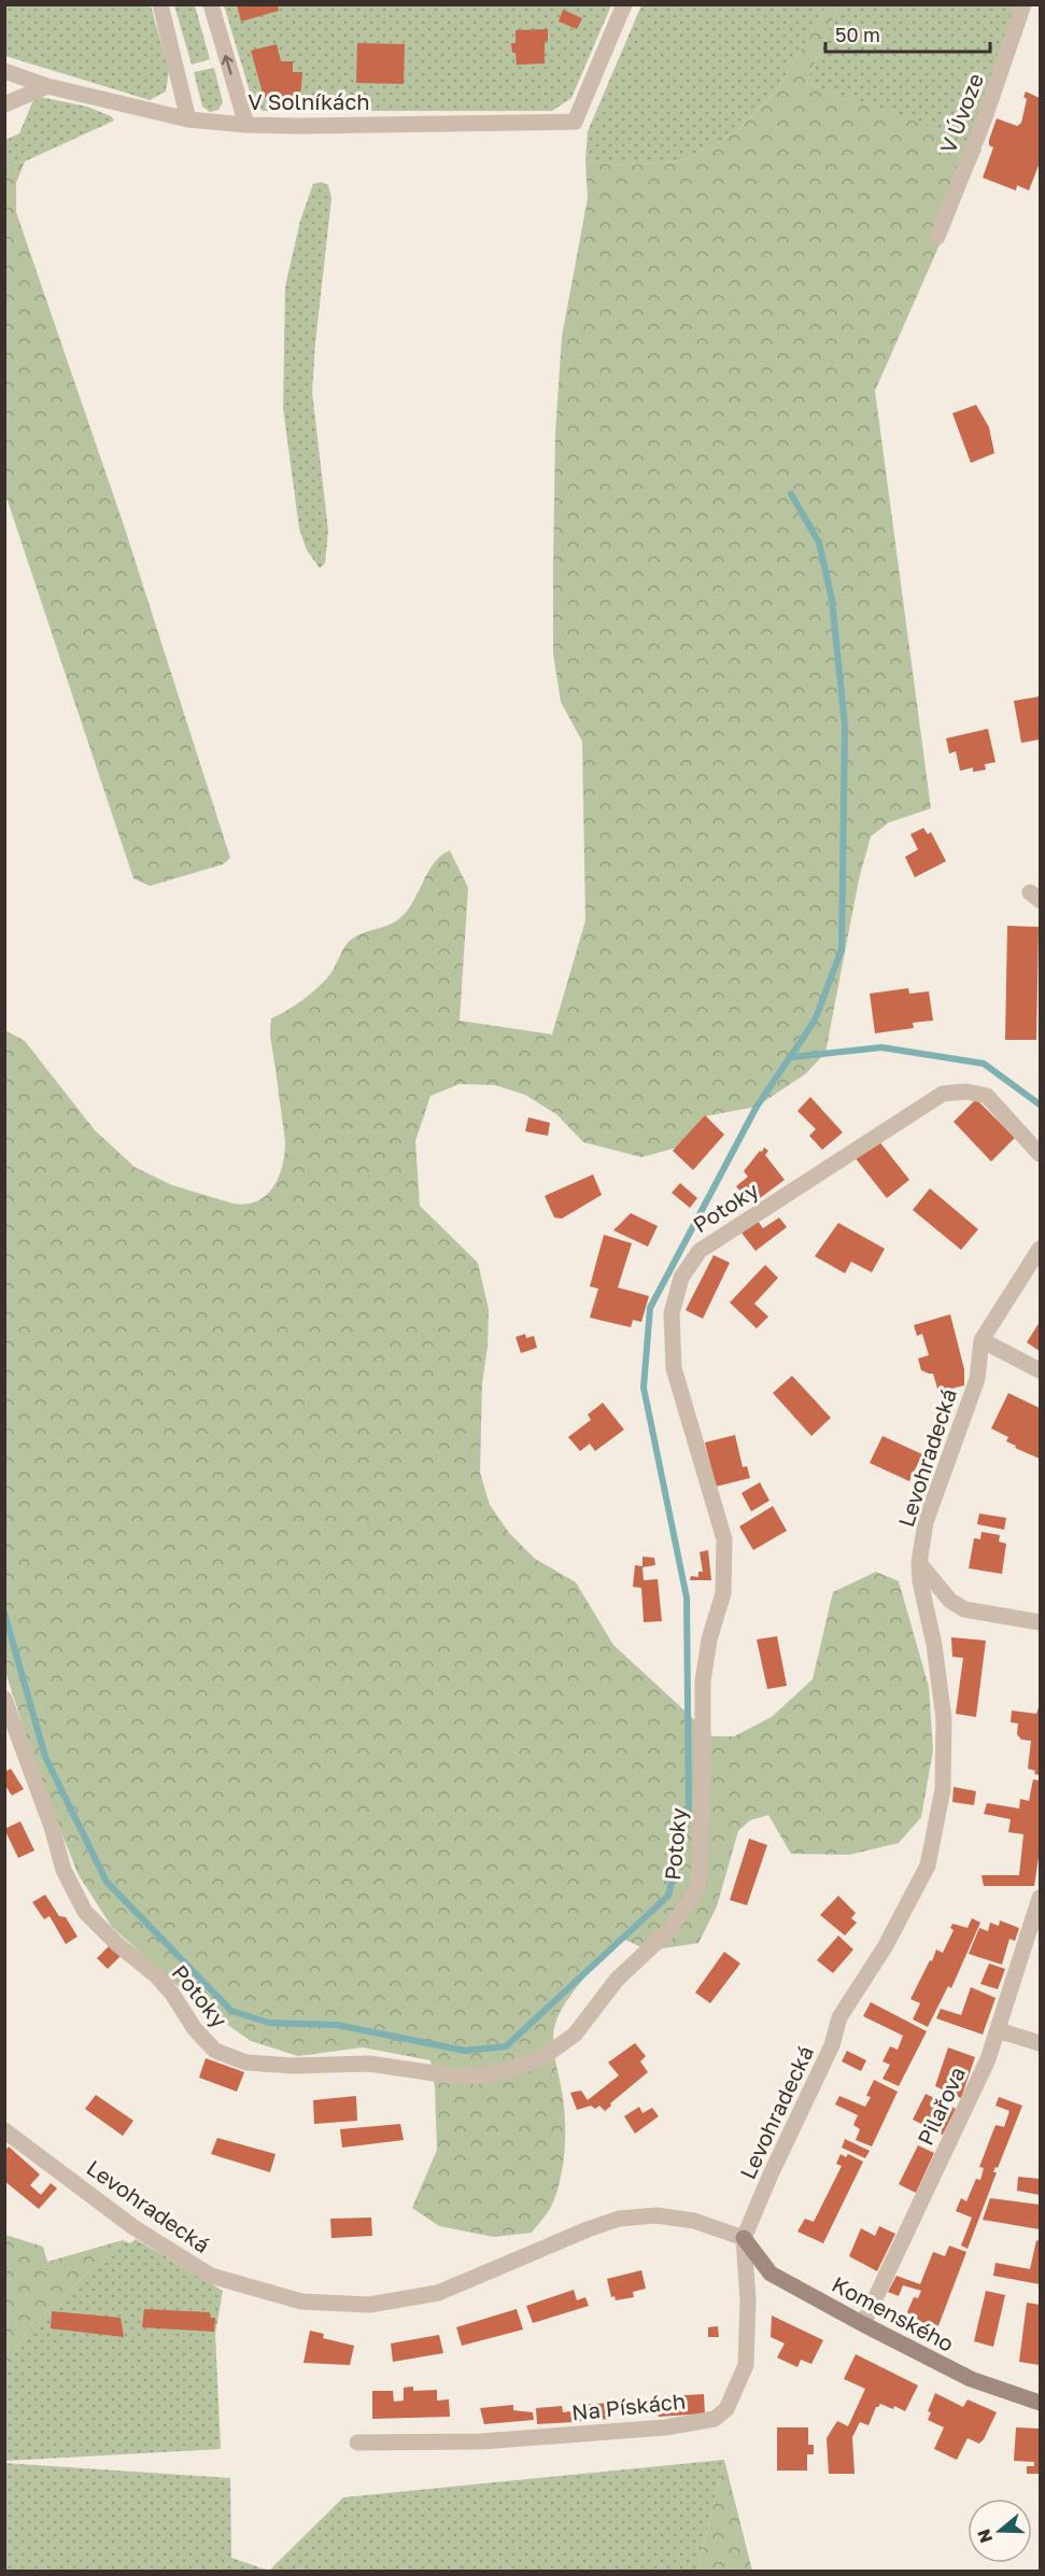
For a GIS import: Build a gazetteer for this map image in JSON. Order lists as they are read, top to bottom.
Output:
{
  "streets": {
    "street": [
      "V Solníkách",
      "V Úvoze",
      "Potoky",
      "Levohradecká",
      "Pilařova",
      "Komenského",
      "Na Pískách"
    ]
  },
  "crossings": [
    ["Levohradecká", "Komenského"],
    ["Levohradecká", "Na Pískách"],
    ["Pilařova", "Komenského"],
    ["Komenského", "Na Pískách"]
  ],
  "scale_bar": "50 m",
  "north": "left"
}
